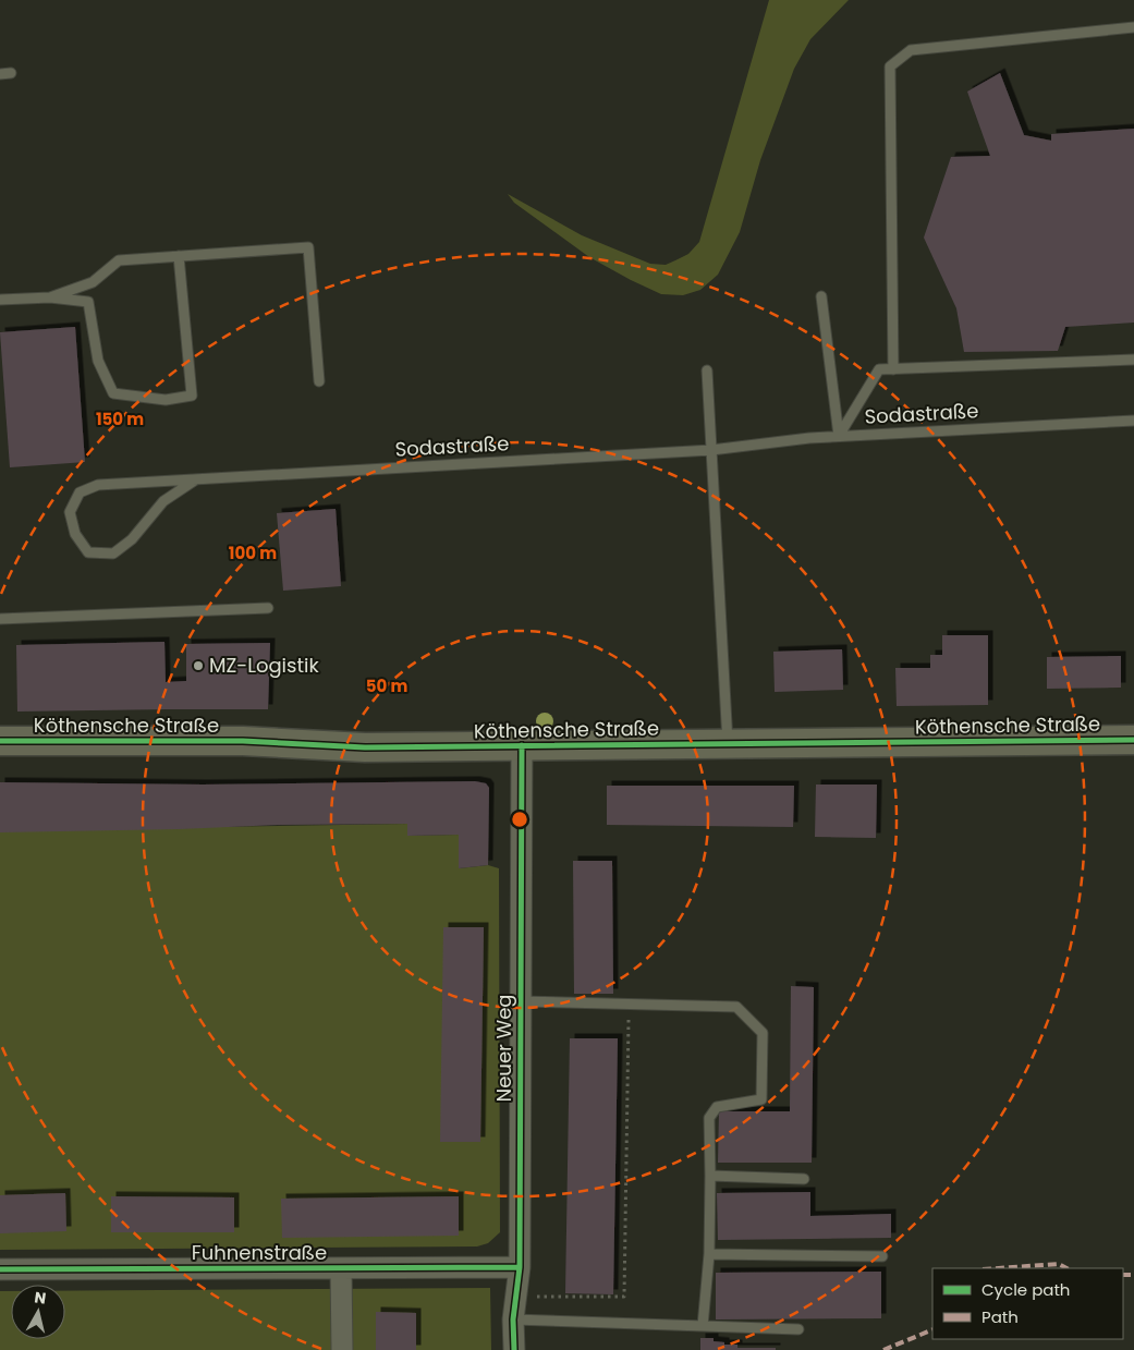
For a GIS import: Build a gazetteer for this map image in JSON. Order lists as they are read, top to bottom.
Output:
{
  "streets": {
    "main road": ["Köthensche Straße"],
    "street": ["Neuer Weg", "Fuhnenstraße"],
    "lane": ["Sodastraße"]
  },
  "crossings": [
    ["Köthensche Straße", "Neuer Weg"],
    ["Neuer Weg", "Fuhnenstraße"]
  ],
  "places": ["MZ-Logistik"],
  "legend": ["Cycle path", "Path"],
  "north": "top",
  "rings": ["150 m", "100 m", "50 m"]
}
